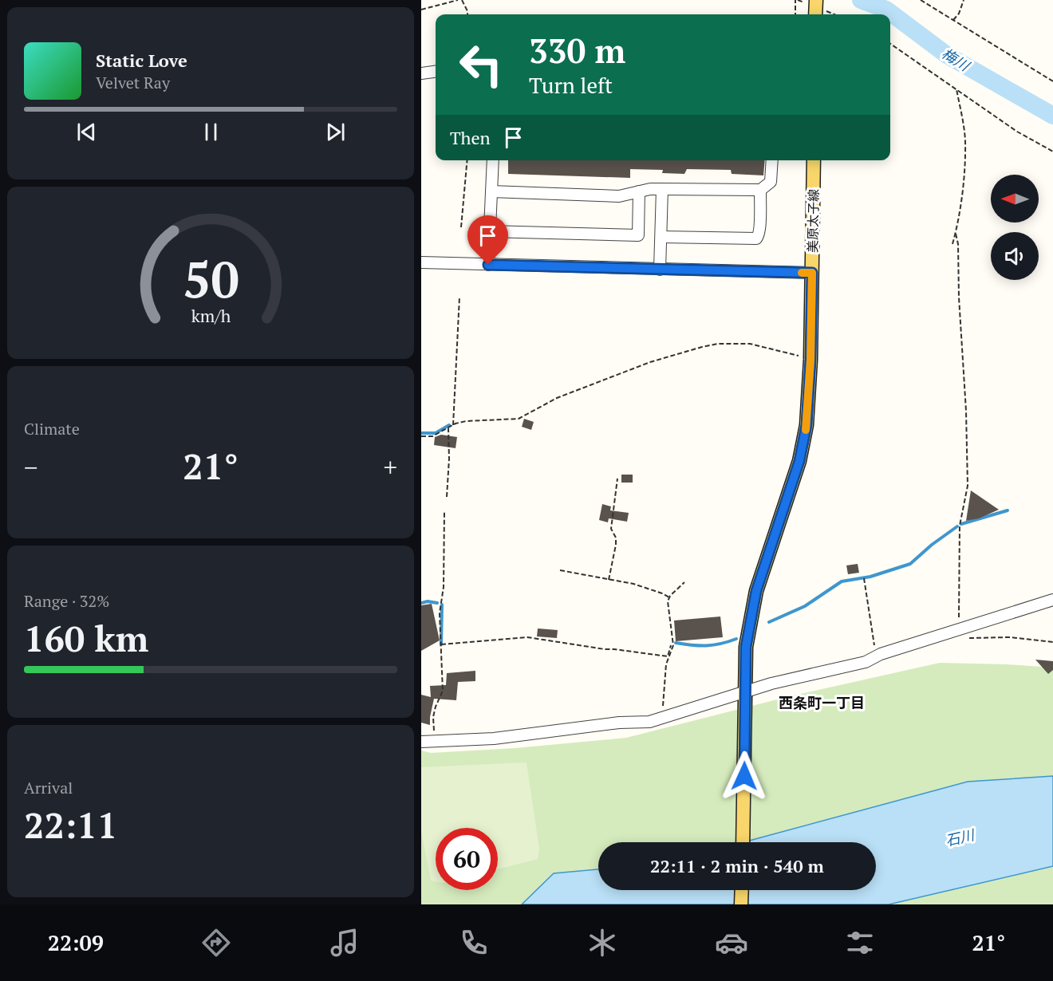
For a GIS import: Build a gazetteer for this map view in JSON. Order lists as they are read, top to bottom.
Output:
{
  "streets": {
    "main road": ["美原太子線"]
  },
  "districts": ["西条町一丁目"],
  "water": ["梅川", "石川"],
  "north": "left",
  "page": {
    "turn": ["330 m", "Turn left"],
    "song": ["Static Love", "Velvet Ray"],
    "then": "Then",
    "tile": [
      "Climate",
      ["Range · 32%", "160 km"],
      ["Arrival", "22:11"]
    ],
    "heat": ["−", "21°", "+"],
    "limit": "60",
    "trip": "22:11 · 2 min · 540 m",
    "tabs": ["22:09", "21°"],
    "gauge": ["50", "km/h"]
  }
}
